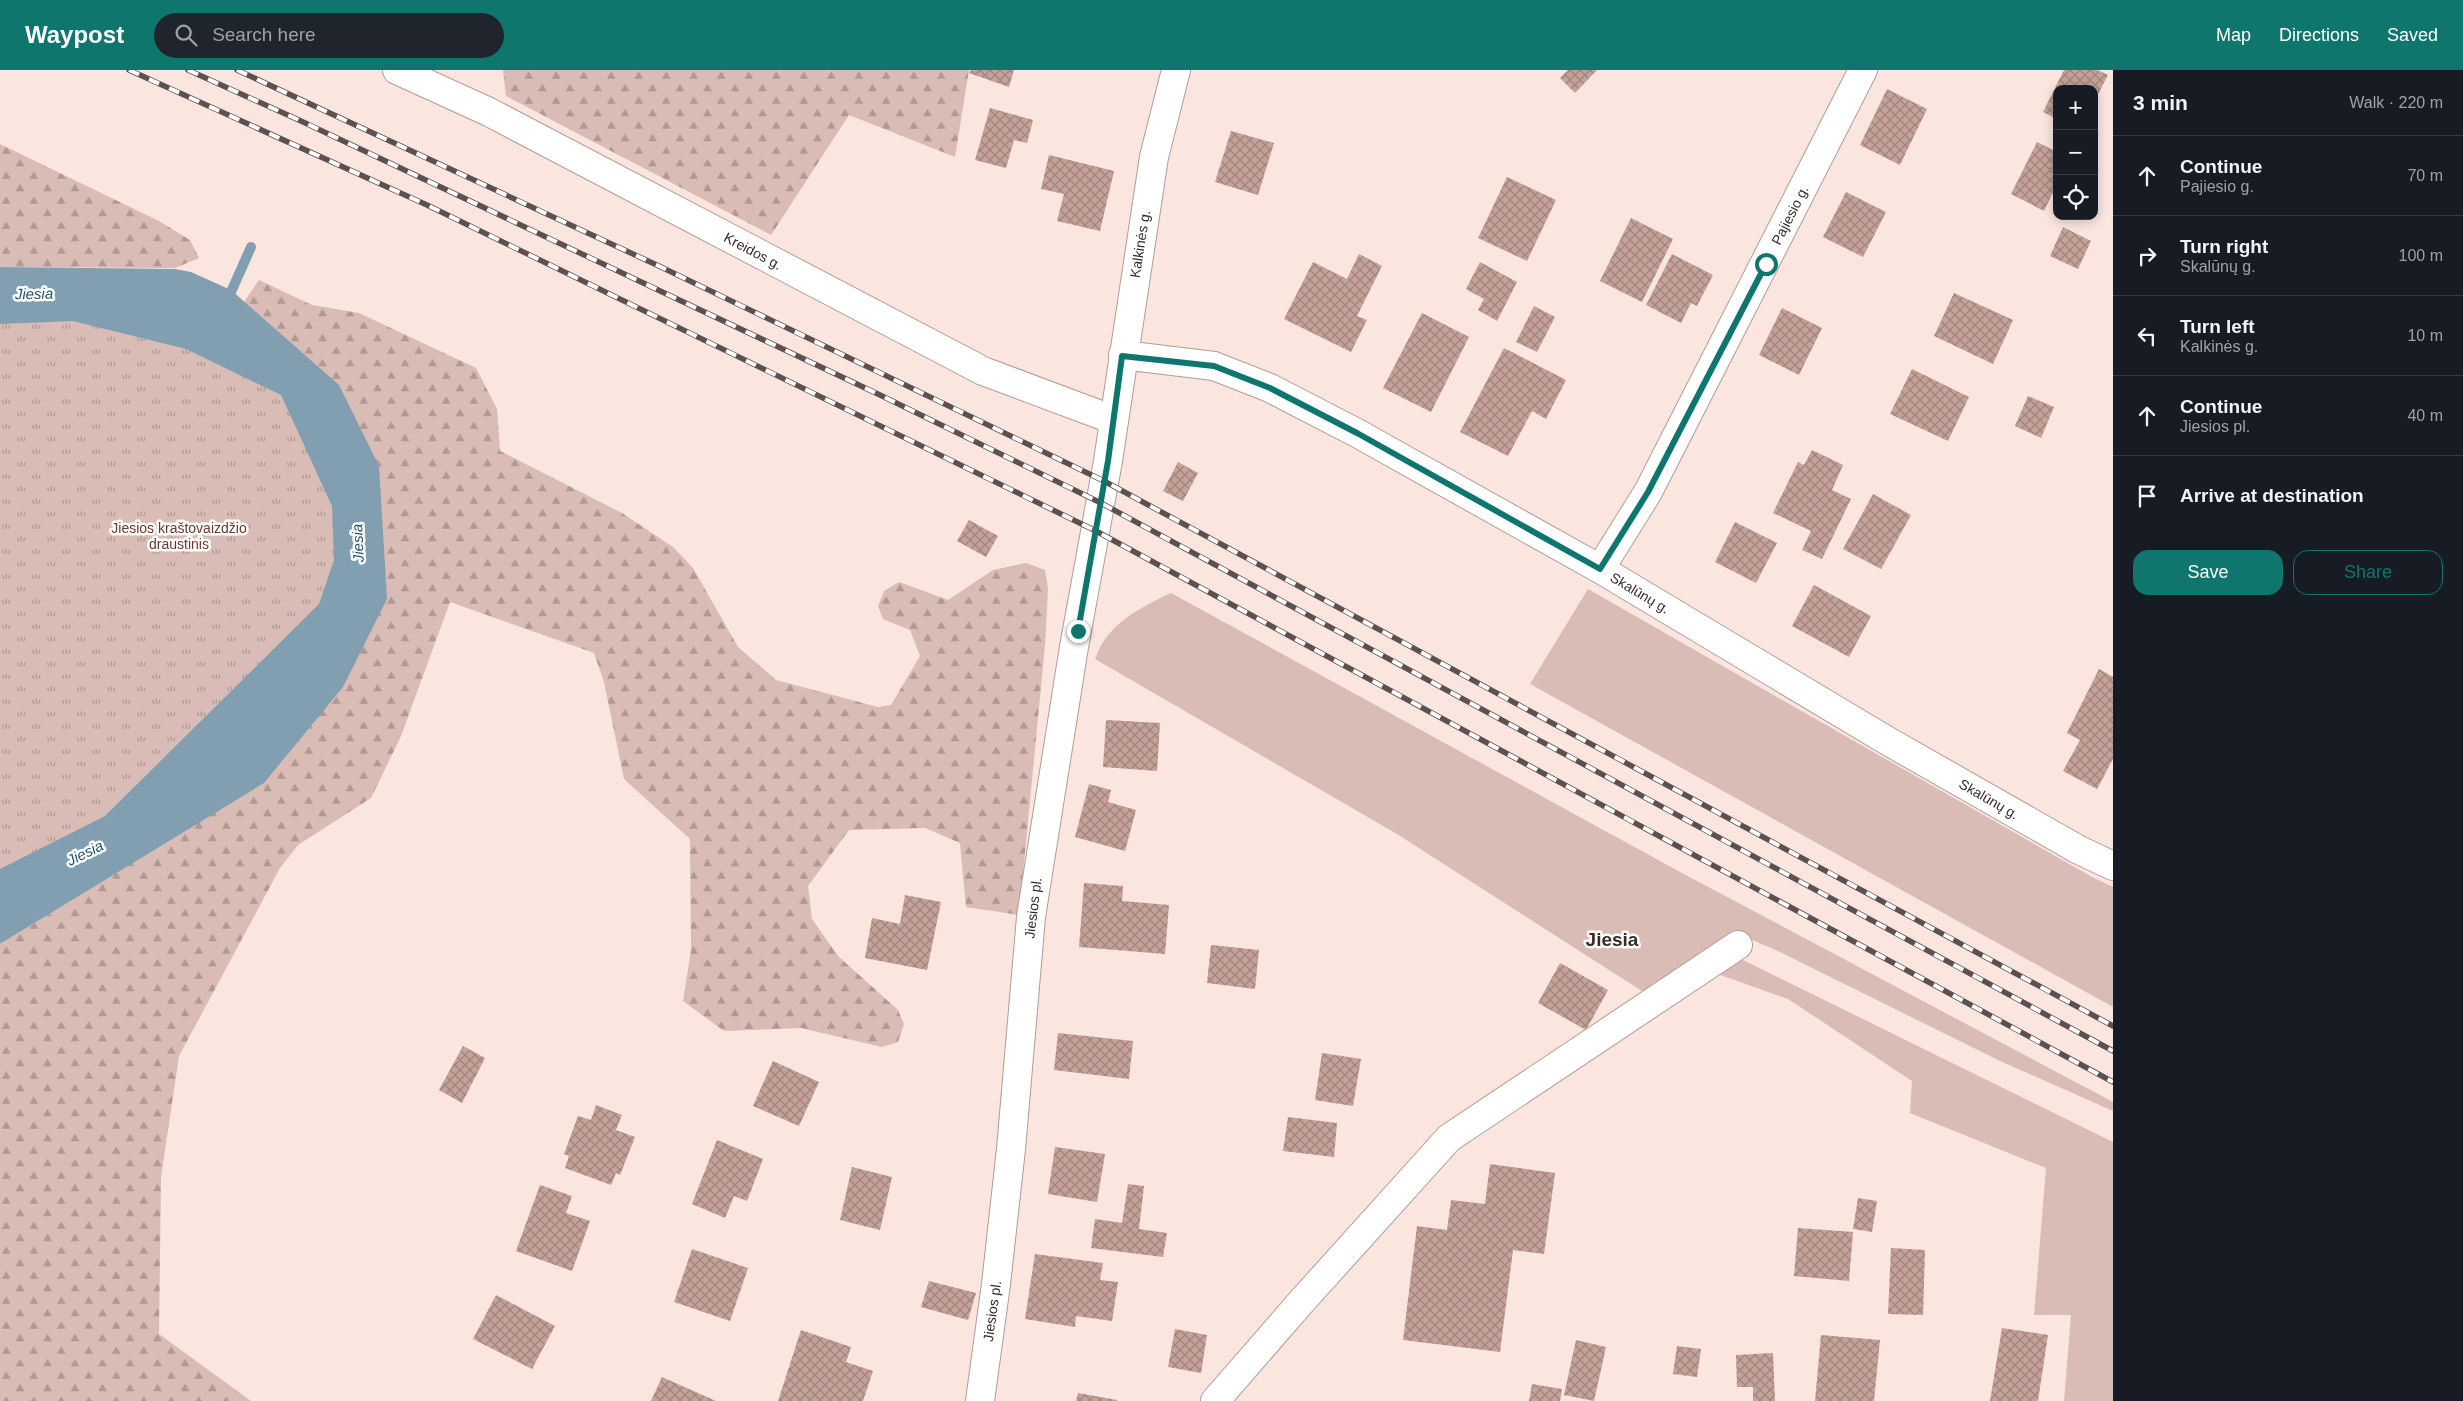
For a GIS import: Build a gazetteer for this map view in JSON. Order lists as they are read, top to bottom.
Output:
{
  "streets": {
    "street": [
      "Pajiesio g.",
      "Kalkinės g.",
      "Kreidos g.",
      "Skalūnų g.",
      "Jiesios pl."
    ]
  },
  "crossings": [
    ["Pajiesio g.", "Skalūnų g."],
    ["Kalkinės g.", "Kreidos g."],
    ["Kalkinės g.", "Skalūnų g."],
    ["Kalkinės g.", "Jiesios pl."],
    ["Kreidos g.", "Jiesios pl."]
  ],
  "districts": ["Jiesia"],
  "water": ["Jiesia"],
  "parks": ["Jiesios kraštovaizdžio draustinis"],
  "page": {
    "header": "Waypost",
    "search": "Search here",
    "nav": ["Map", "Directions", "Saved"],
    "heading": ["3 min", "Walk · 220 m"],
    "map_buttons": ["+", "−"],
    "list": [
      ["Continue", "Pajiesio g.", "70 m"],
      ["Turn right", "Skalūnų g.", "100 m"],
      ["Turn left", "Kalkinės g.", "10 m"],
      ["Continue", "Jiesios pl.", "40 m"],
      "Arrive at destination"
    ],
    "buttons": ["Save", "Share"]
  }
}
